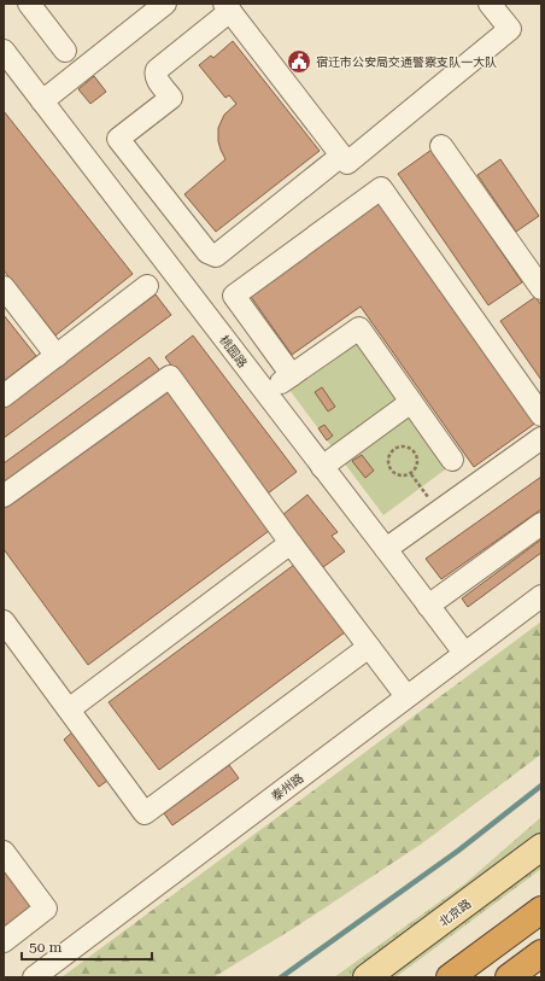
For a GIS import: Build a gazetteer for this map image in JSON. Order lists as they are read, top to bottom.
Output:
{
  "streets": {
    "main road": ["北京路"],
    "street": ["桃园路", "泰州路"]
  },
  "crossings": [
    ["桃园路", "泰州路"]
  ],
  "places": {
    "public building": ["宿迁市公安局交通警察支队一大队"]
  },
  "scale_bar": "50 m"
}
